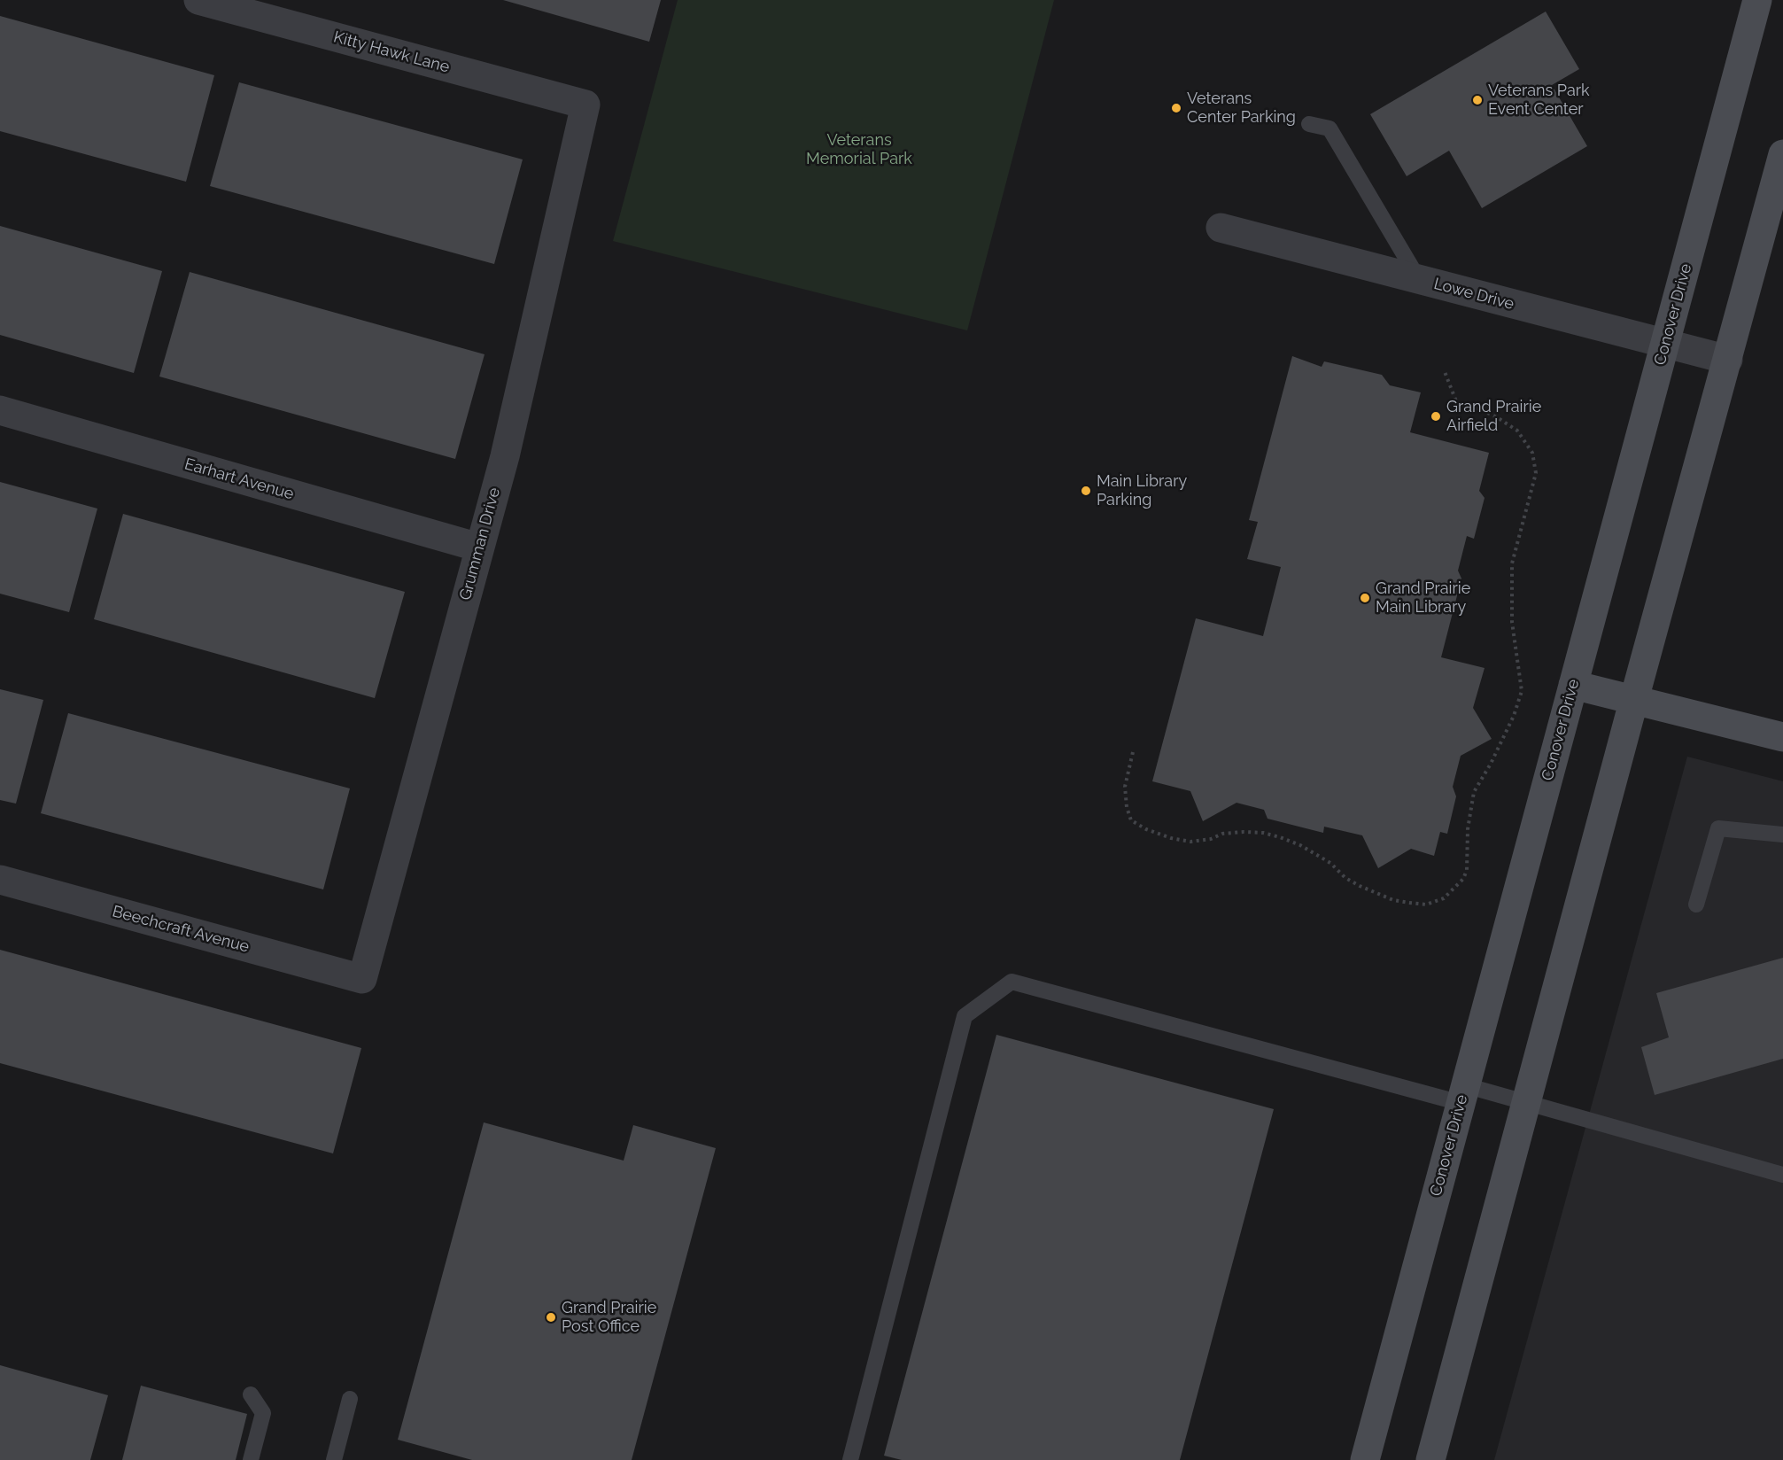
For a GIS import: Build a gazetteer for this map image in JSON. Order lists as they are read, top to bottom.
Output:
{
  "streets": {
    "street": [
      "Kitty Hawk Lane",
      "Lowe Drive",
      "Conover Drive",
      "Earhart Avenue",
      "Grumman Drive",
      "Beechcraft Avenue"
    ]
  },
  "crossings": [
    ["Kitty Hawk Lane", "Grumman Drive"],
    ["Lowe Drive", "Conover Drive"],
    ["Earhart Avenue", "Grumman Drive"],
    ["Grumman Drive", "Beechcraft Avenue"]
  ],
  "parks": ["Veterans Memorial Park"],
  "places": [
    "Veterans Park Event Center",
    "Veterans Center Parking",
    "Grand Prairie Airfield",
    "Main Library Parking",
    "Grand Prairie Main Library",
    "Grand Prairie Post Office"
  ]
}
